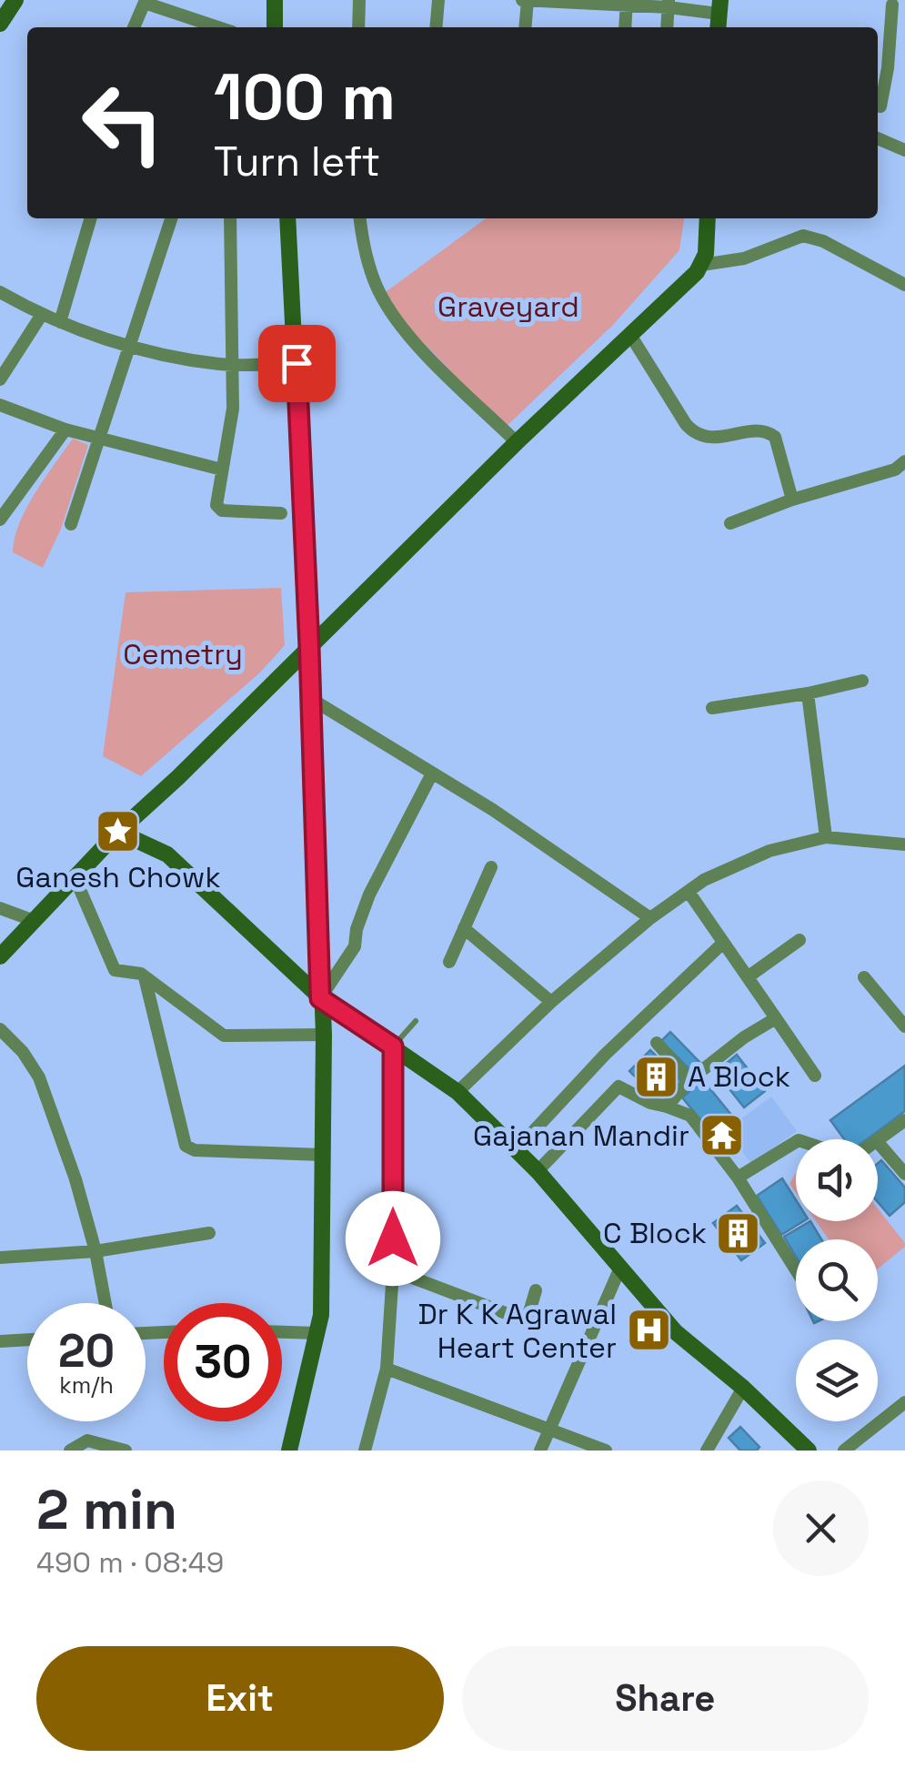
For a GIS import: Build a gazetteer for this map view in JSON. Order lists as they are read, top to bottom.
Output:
{
  "parks": ["Graveyard", "Cemetry"],
  "places": {
    "place": ["Ganesh Chowk"],
    "building": ["A Block", "C Block"],
    "temple": ["Gajanan Mandir"],
    "hospital": ["Dr K K Agrawal Heart Center"]
  },
  "page": {
    "turn": ["100 m", "Turn left"],
    "speed": "20 km/h",
    "limit": "30",
    "heading": ["2 min", "490 m · 08:49"],
    "buttons": ["Exit", "Share"]
  }
}
